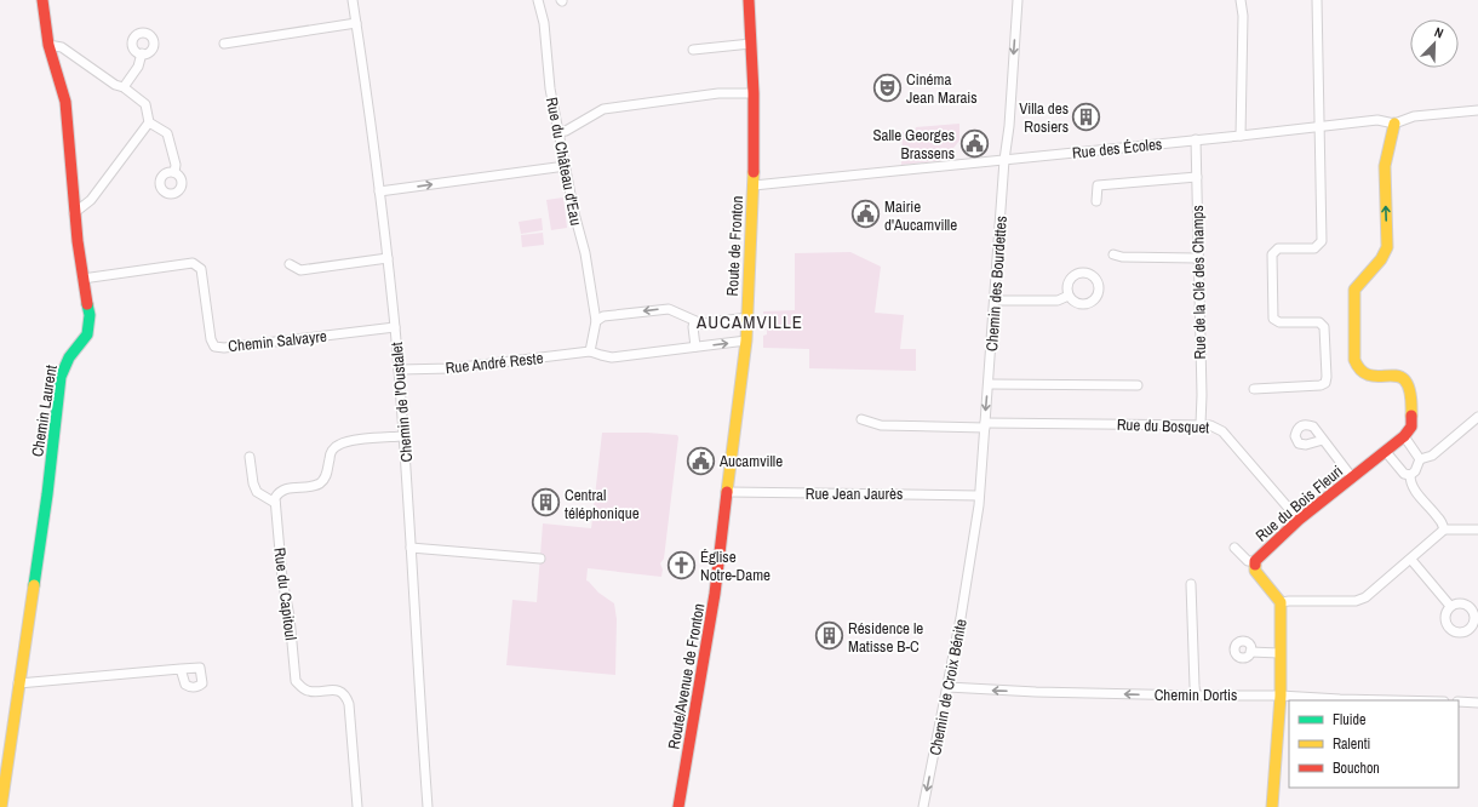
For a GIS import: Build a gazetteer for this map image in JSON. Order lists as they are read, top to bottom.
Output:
{
  "streets": {
    "street": [
      "Rue des Écoles",
      "Rue du Château d'Eau",
      "Route de Fronton",
      "Rue de la Clé des Champs",
      "Chemin des Bourdettes",
      "Chemin Salvayre",
      "Rue André Reste",
      "Chemin de l'Oustalet",
      "Chemin Laurent",
      "Rue du Bosquet",
      "Rue Jean Jaurès",
      "Rue du Bois Fleuri",
      "Rue du Capitoul",
      "Route/Avenue de Fronton",
      "Chemin de Croix Bénite",
      "Chemin Dortis"
    ]
  },
  "crossings": [
    ["Rue des Écoles", "Route de Fronton"],
    ["Rue des Écoles", "Rue de la Clé des Champs"],
    ["Rue des Écoles", "Chemin des Bourdettes"],
    ["Route de Fronton", "Rue Jean Jaurès"],
    ["Route de Fronton", "Route/Avenue de Fronton"],
    ["Rue de la Clé des Champs", "Rue du Bosquet"],
    ["Chemin des Bourdettes", "Rue du Bosquet"],
    ["Chemin des Bourdettes", "Rue Jean Jaurès"],
    ["Chemin des Bourdettes", "Chemin de Croix Bénite"],
    ["Chemin Salvayre", "Chemin de l'Oustalet"],
    ["Chemin Salvayre", "Chemin Laurent"],
    ["Rue André Reste", "Chemin de l'Oustalet"],
    ["Rue du Bosquet", "Rue du Bois Fleuri"],
    ["Chemin de Croix Bénite", "Chemin Dortis"]
  ],
  "one_way": ["Chemin des Bourdettes", "Chemin de Croix Bénite", "Chemin Dortis"],
  "districts": ["AUCAMVILLE"],
  "places": {
    "theatre": ["Cinéma Jean Marais"],
    "building": ["Villa des Rosiers", "Central téléphonique", "Résidence le Matisse B-C"],
    "public building": ["Salle Georges Brassens", "Mairie d'Aucamville", "Aucamville"],
    "church": ["Église Notre-Dame"]
  },
  "legend": ["Fluide", "Ralenti", "Bouchon"],
  "north": "top right"
}
